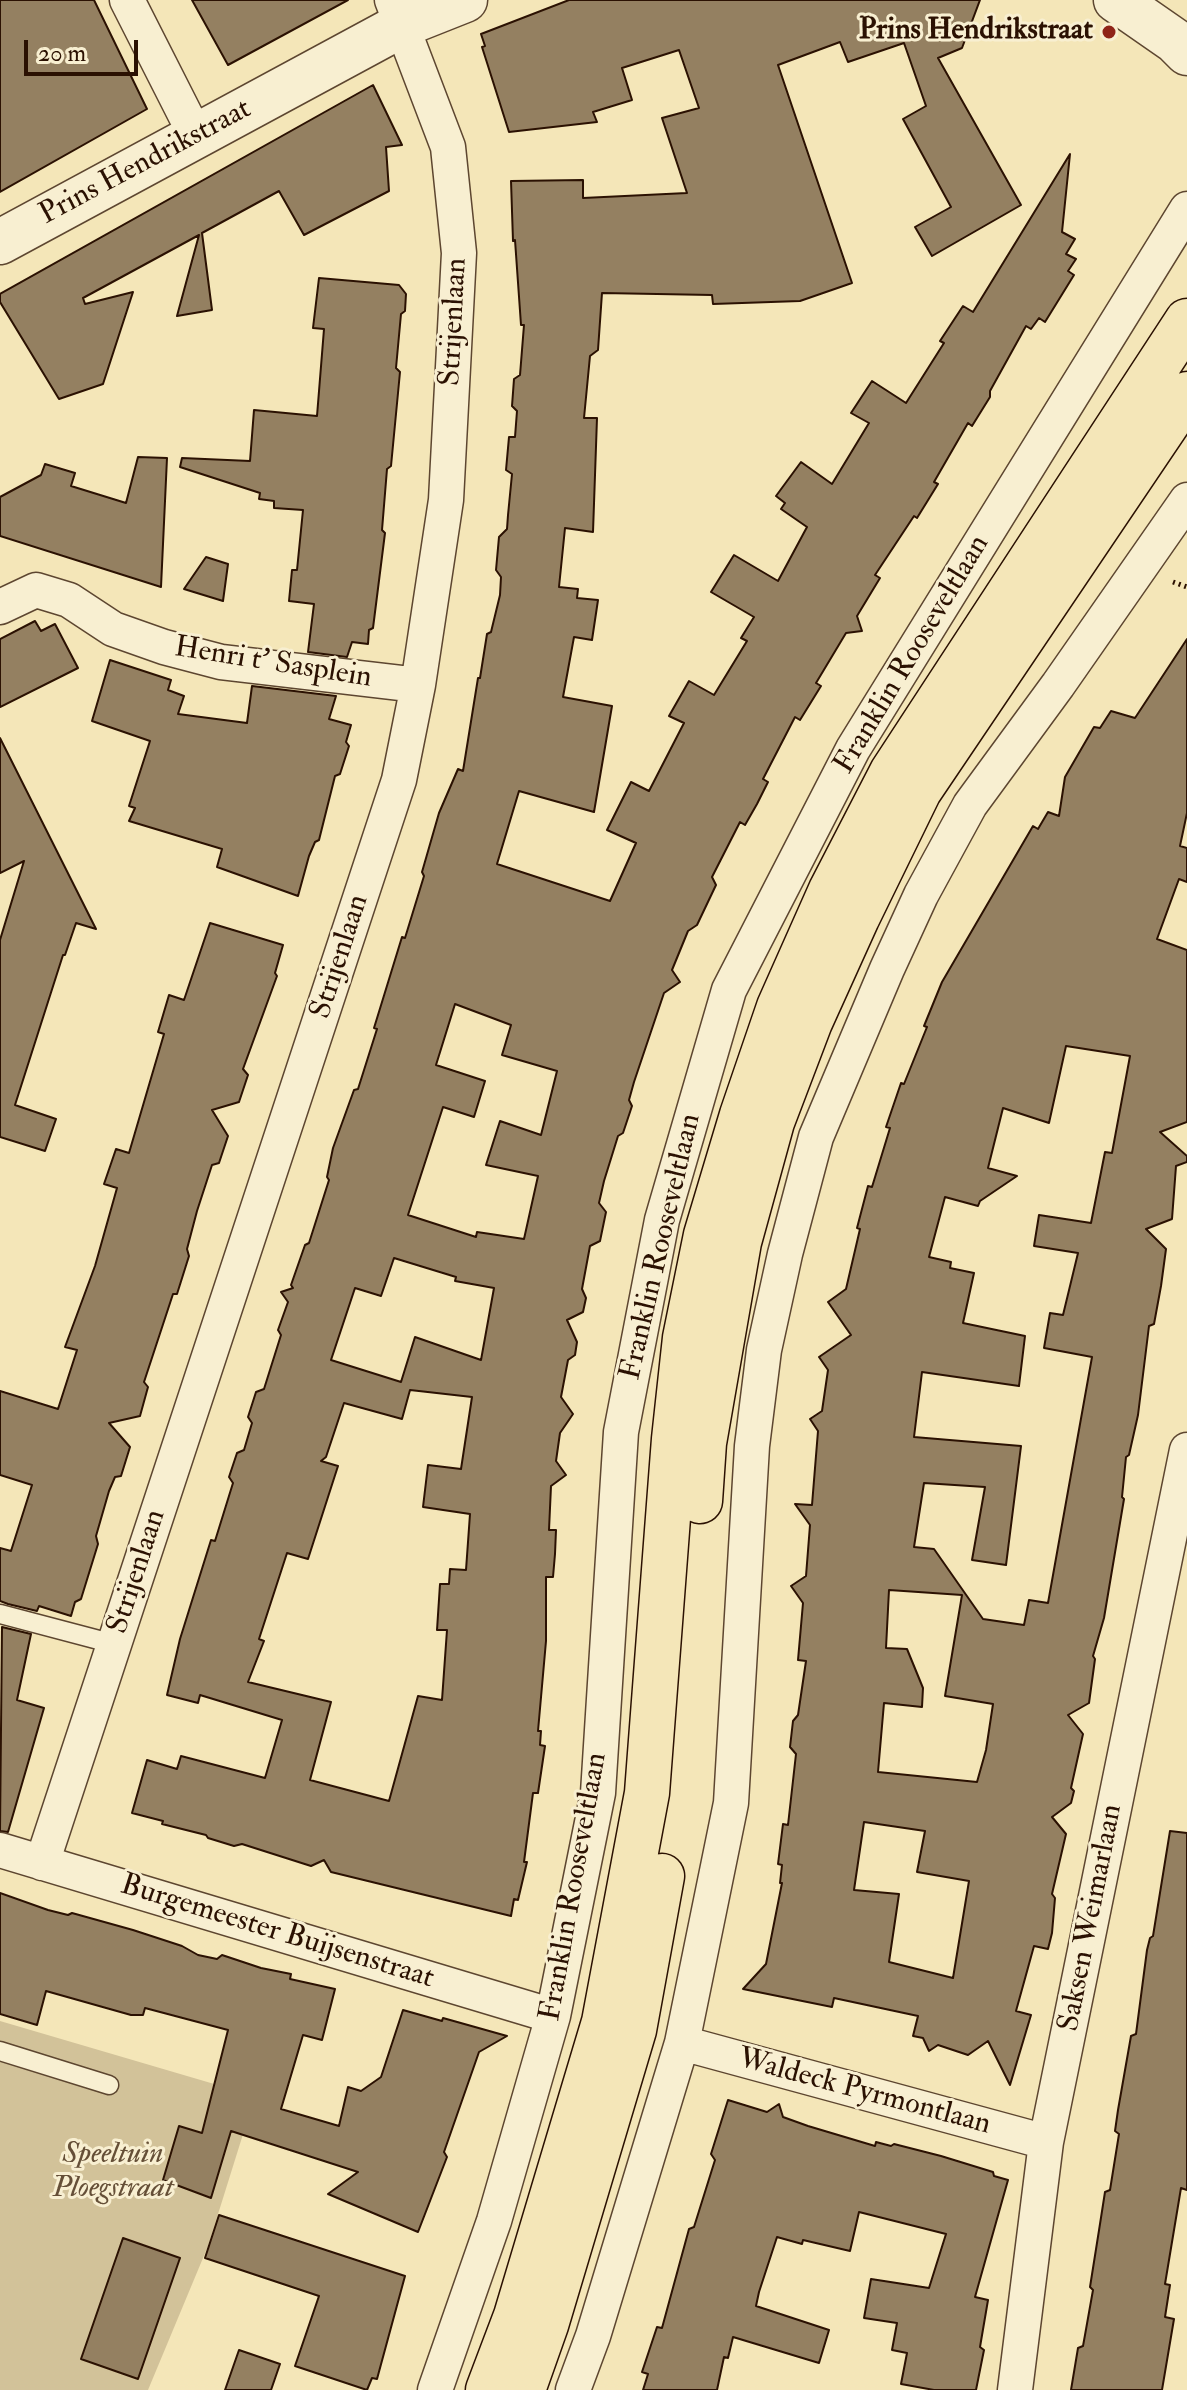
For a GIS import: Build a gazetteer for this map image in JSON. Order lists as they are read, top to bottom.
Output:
{
  "streets": {
    "main road": ["Franklin Rooseveltlaan"],
    "street": [
      "Prins Hendrikstraat",
      "Strijenlaan",
      "Henri t' Sasplein",
      "Saksen Weimarlaan",
      "Burgemeester Buijsenstraat",
      "Waldeck Pyrmontlaan"
    ]
  },
  "crossings": [
    ["Prins Hendrikstraat", "Strijenlaan"],
    ["Strijenlaan", "Henri t' Sasplein"],
    ["Strijenlaan", "Burgemeester Buijsenstraat"],
    ["Franklin Rooseveltlaan", "Burgemeester Buijsenstraat"],
    ["Saksen Weimarlaan", "Waldeck Pyrmontlaan"]
  ],
  "parks": ["Speeltuin Ploegstraat"],
  "places": ["Prins Hendrikstraat"],
  "scale_bar": "20 m"
}
